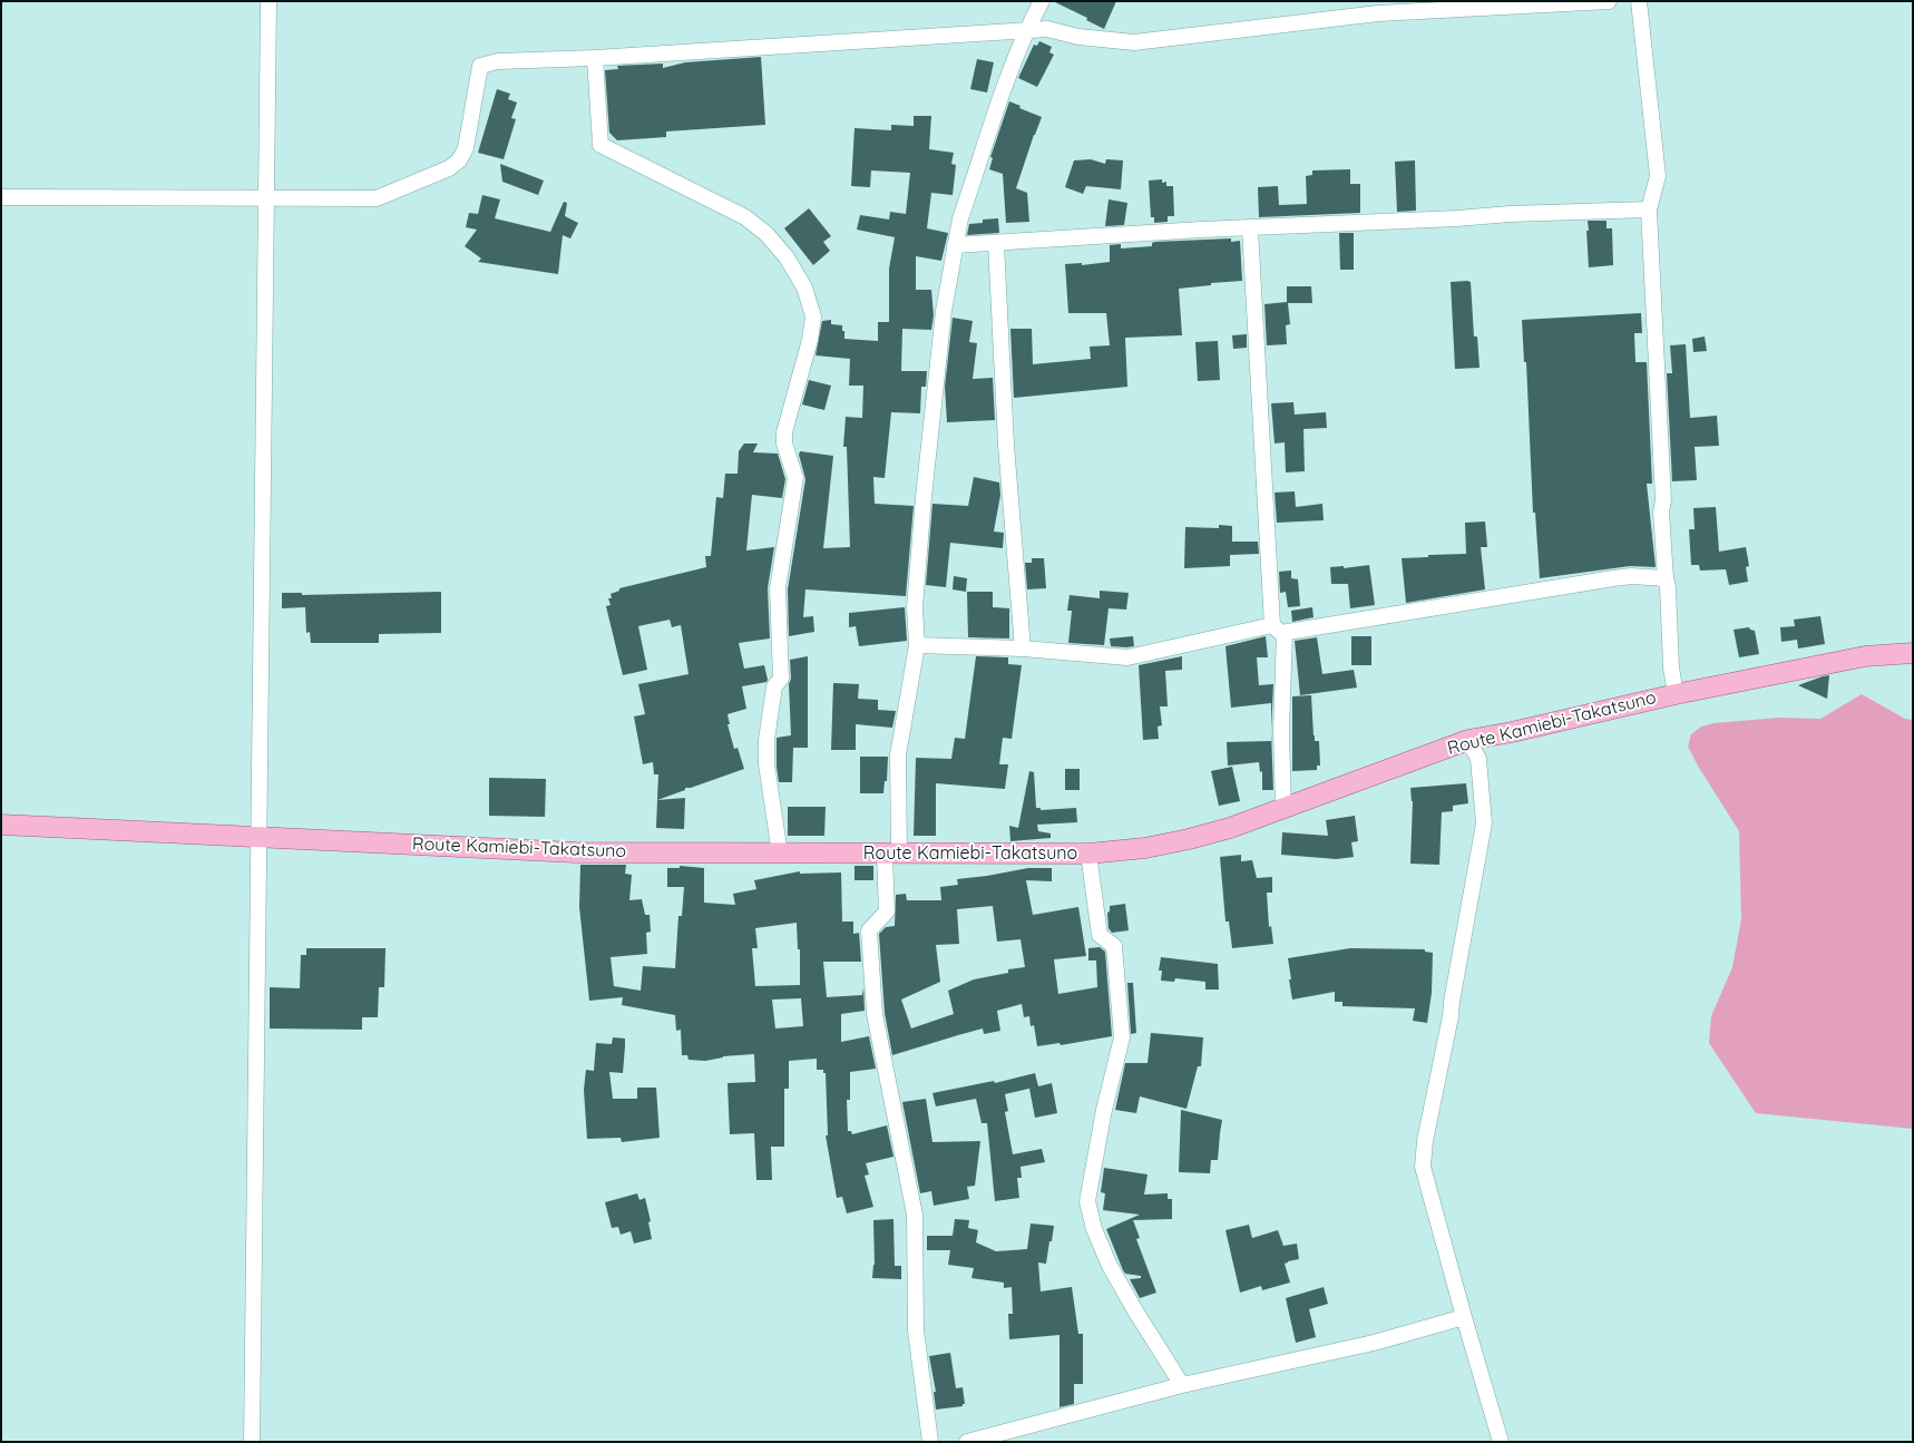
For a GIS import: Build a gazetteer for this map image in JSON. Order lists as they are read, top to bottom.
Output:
{
  "streets": {
    "main road": ["Route Kamiebi-Takatsuno"]
  }
}
